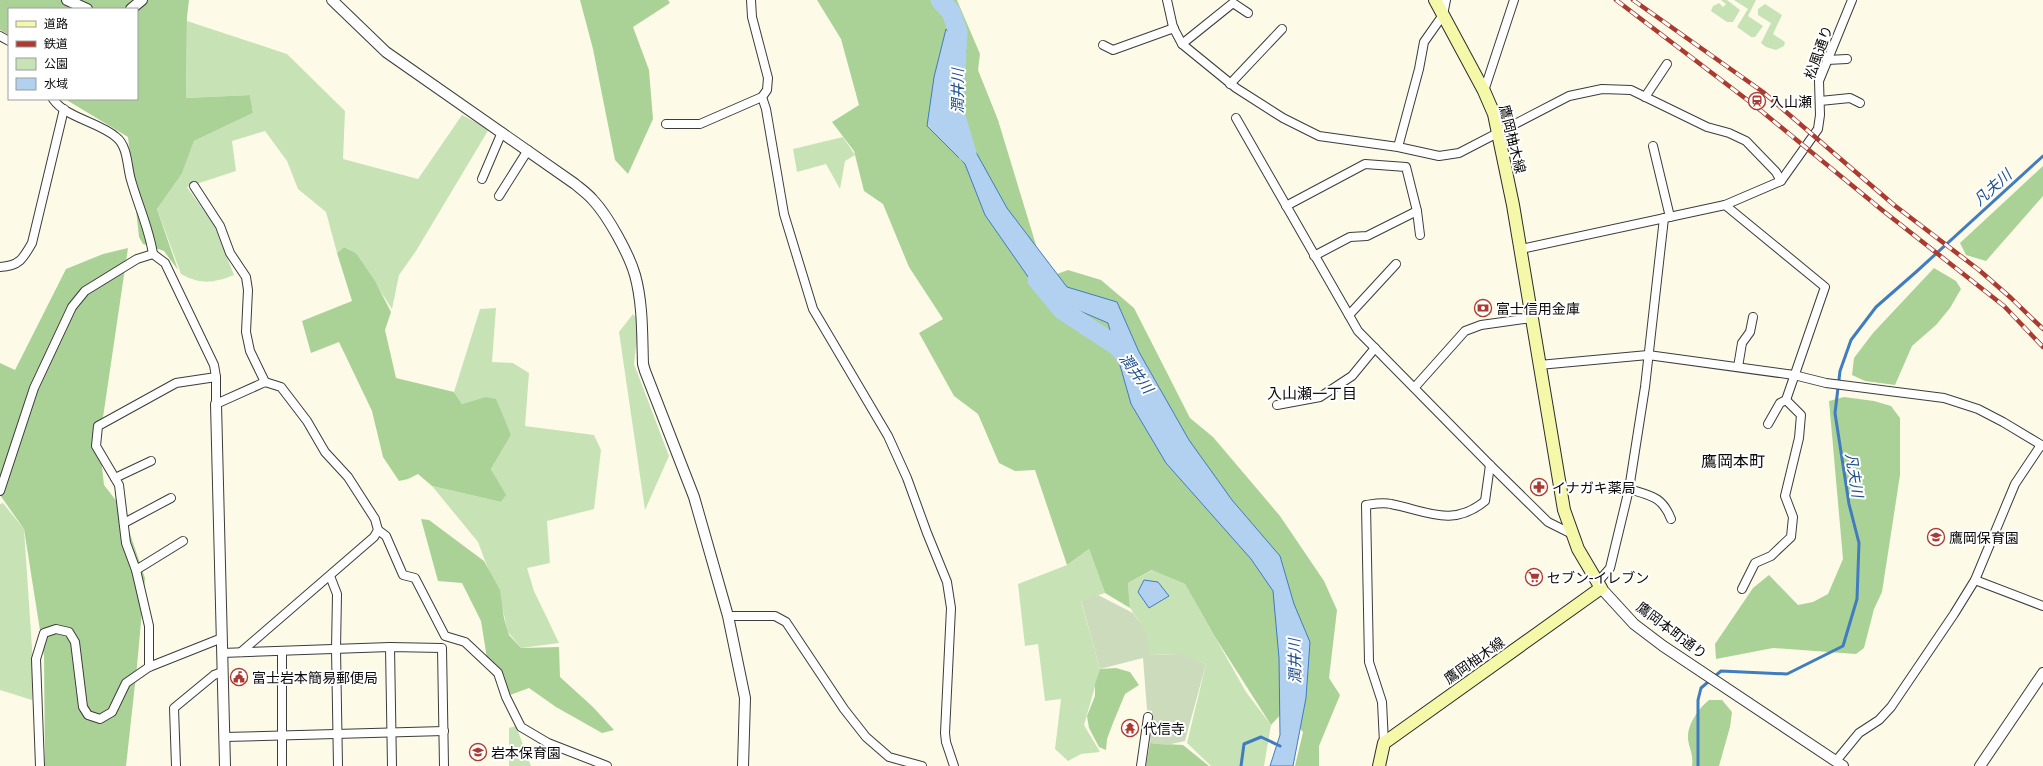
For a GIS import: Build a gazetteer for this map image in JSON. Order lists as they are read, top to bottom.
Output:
{
  "streets": {
    "main road": ["鷹岡柚木線", "鷹岡本町通り"],
    "street": ["松風通り"]
  },
  "crossings": [
    ["鷹岡柚木線", "鷹岡本町通り"]
  ],
  "districts": ["入山瀬一丁目", "鷹岡本町"],
  "water": ["潤井川", "凡夫川"],
  "places": {
    "station": ["入山瀬"],
    "bank": ["富士信用金庫"],
    "pharmacy": ["イナガキ薬局"],
    "school or university": ["鷹岡保育園", "岩本保育園"],
    "supermarket": ["セブン-イレブン"],
    "public building": ["富士岩本簡易郵便局"],
    "temple": ["代信寺"]
  },
  "legend": [
    "道路",
    "鉄道",
    "公園",
    "水域"
  ]
}
